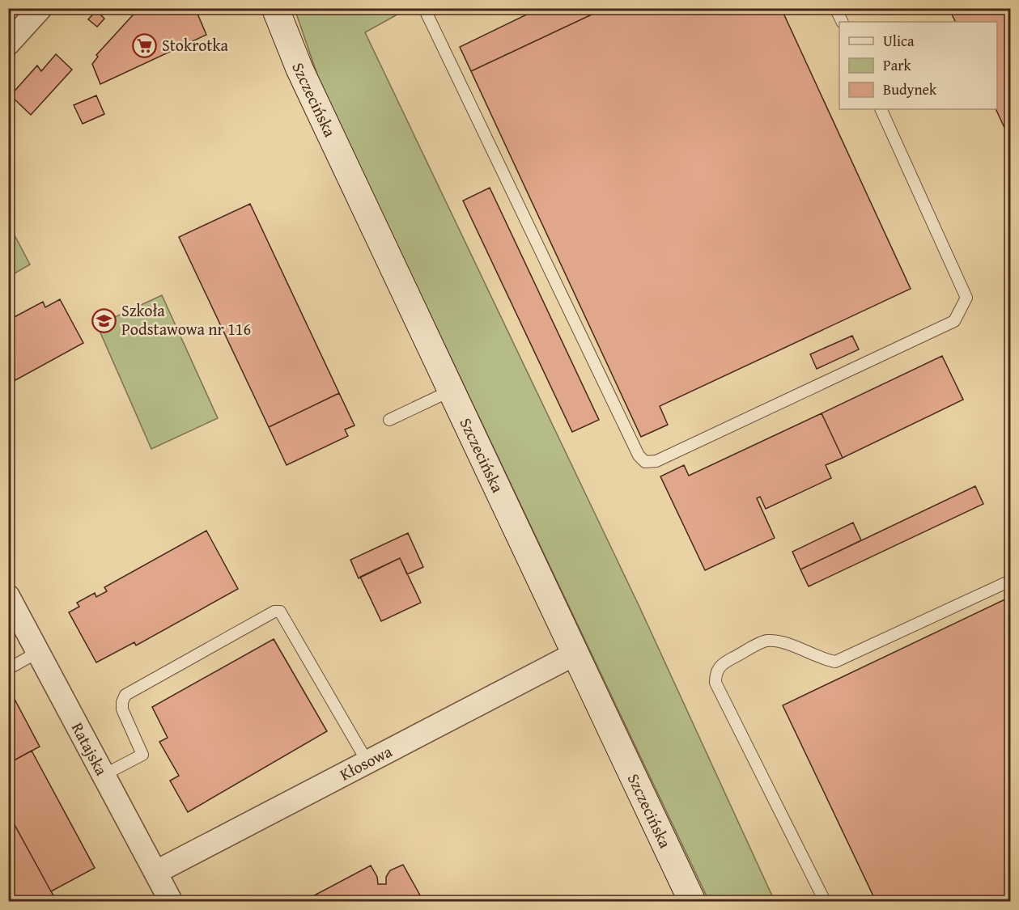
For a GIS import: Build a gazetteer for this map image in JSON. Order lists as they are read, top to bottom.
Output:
{
  "streets": {
    "main road": ["Szczecińska"],
    "street": ["Ratajska", "Kłosowa"]
  },
  "crossings": [
    ["Szczecińska", "Kłosowa"],
    ["Ratajska", "Kłosowa"]
  ],
  "places": {
    "supermarket": ["Stokrotka"],
    "school or university": ["Szkoła Podstawowa nr 116"]
  },
  "legend": ["Ulica", "Park", "Budynek"]
}
